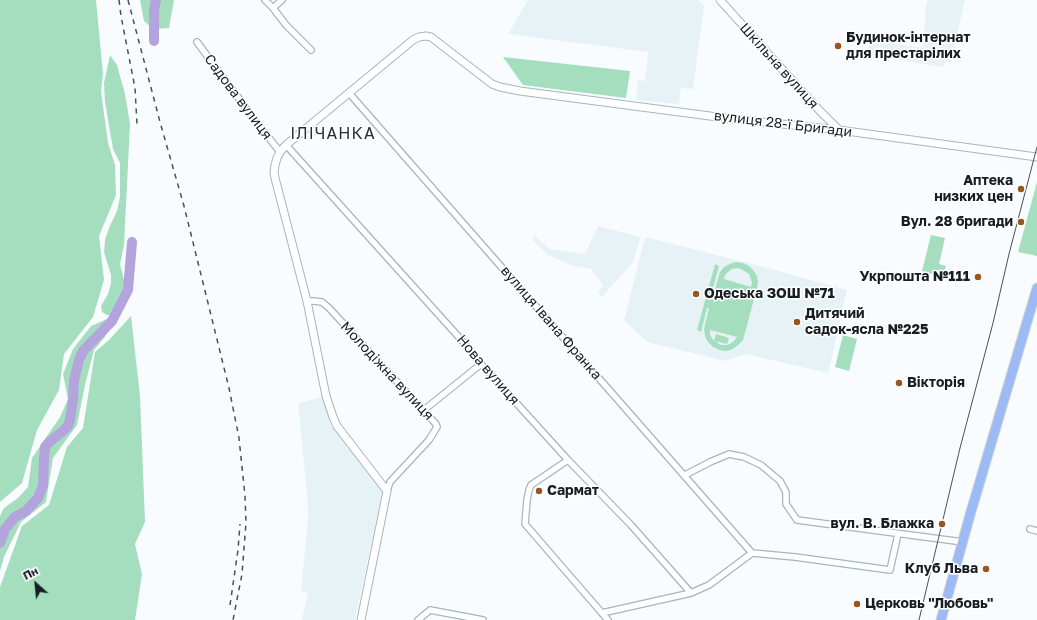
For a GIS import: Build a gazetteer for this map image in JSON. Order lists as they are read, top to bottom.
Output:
{
  "streets": {
    "street": [
      "Шкільна вулиця",
      "Садова вулиця",
      "вулиця 28-ї Бригади",
      "вулиця Івана Франка",
      "Нова вулиця",
      "Молодіжна вулиця"
    ]
  },
  "crossings": [
    ["Шкільна вулиця", "вулиця 28-ї Бригади"],
    ["вулиця 28-ї Бригади", "вулиця Івана Франка"]
  ],
  "districts": ["ІЛІЧАНКА"],
  "places": [
    "Будинок-інтернат для престарілих",
    "Аптека низких цен",
    "Вул. 28 бригади",
    "Укрпошта №111",
    "Одеська ЗОШ №71",
    "Дитячий садок-ясла №225",
    "Вікторія",
    "Сармат",
    "вул. В. Блажка",
    "Клуб Льва",
    "Церковь \"Любовь\""
  ],
  "north": "top left"
}
